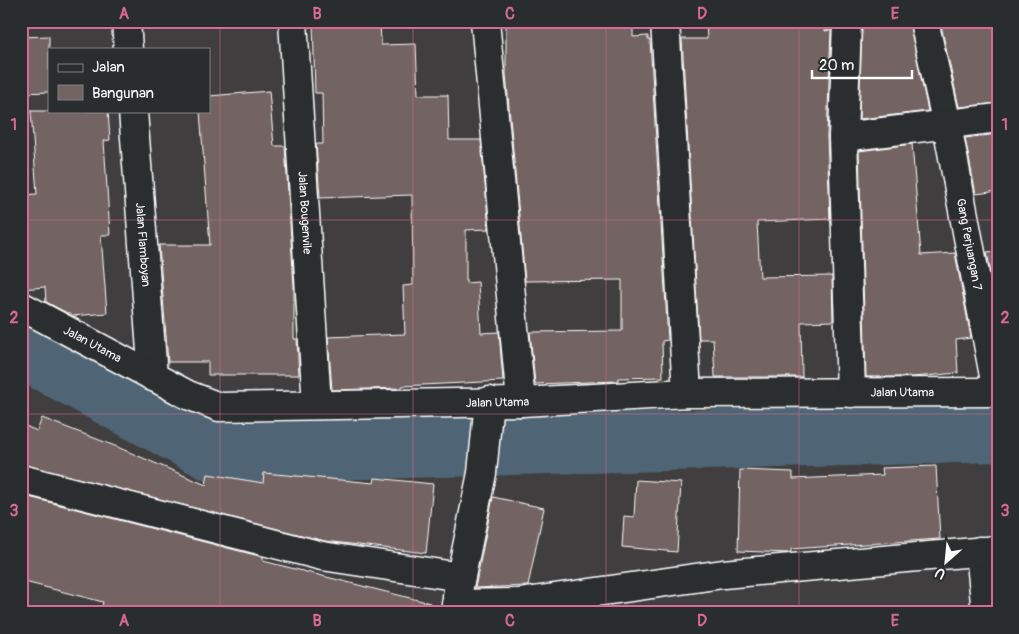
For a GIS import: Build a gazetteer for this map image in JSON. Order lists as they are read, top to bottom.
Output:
{
  "streets": {
    "street": [
      "Jalan Bougenvile",
      "Jalan Flamboyan",
      "Gang Perjuangan 7",
      "Jalan Utama"
    ]
  },
  "crossings": [
    ["Jalan Bougenvile", "Jalan Utama"],
    ["Jalan Flamboyan", "Jalan Utama"],
    ["Gang Perjuangan 7", "Jalan Utama"]
  ],
  "legend": ["Jalan", "Bangunan"],
  "scale_bar": "20 m",
  "north": "bottom left",
  "grid": {
    "columns": [
      "A",
      "B",
      "C",
      "D",
      "E"
    ],
    "rows": ["1", "2", "3"]
  }
}
